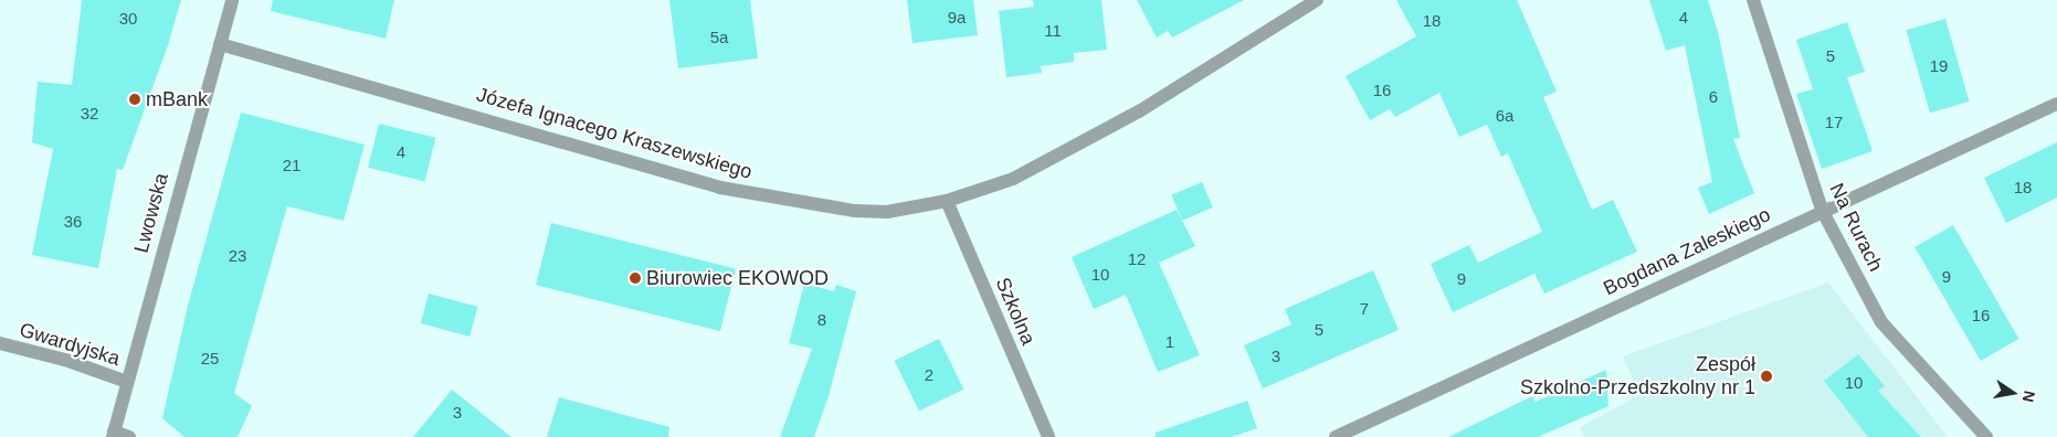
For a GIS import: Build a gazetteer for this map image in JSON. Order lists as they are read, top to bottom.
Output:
{
  "streets": {
    "street": [
      "Józefa Ignacego Kraszewskiego",
      "Lwowska",
      "Na Rurach",
      "Bogdana Zaleskiego",
      "Szkolna",
      "Gwardyjska"
    ]
  },
  "crossings": [
    ["Józefa Ignacego Kraszewskiego", "Lwowska"],
    ["Józefa Ignacego Kraszewskiego", "Szkolna"],
    ["Lwowska", "Gwardyjska"],
    ["Na Rurach", "Bogdana Zaleskiego"]
  ],
  "places": ["mBank", "Biurowiec EKOWOD", "Zespół Szkolno-Przedszkolny nr 1"],
  "house_numbers": [
    "9a",
    "4",
    "30",
    "18",
    "11",
    "5a",
    "5",
    "19",
    "16",
    "6",
    "32",
    "6a",
    "17",
    "4",
    "21",
    "18",
    "36",
    "23",
    "12",
    "10",
    "9",
    "9",
    "7",
    "16",
    "8",
    "5",
    "1",
    "3",
    "25",
    "2",
    "10",
    "3"
  ],
  "north": "right"
}
